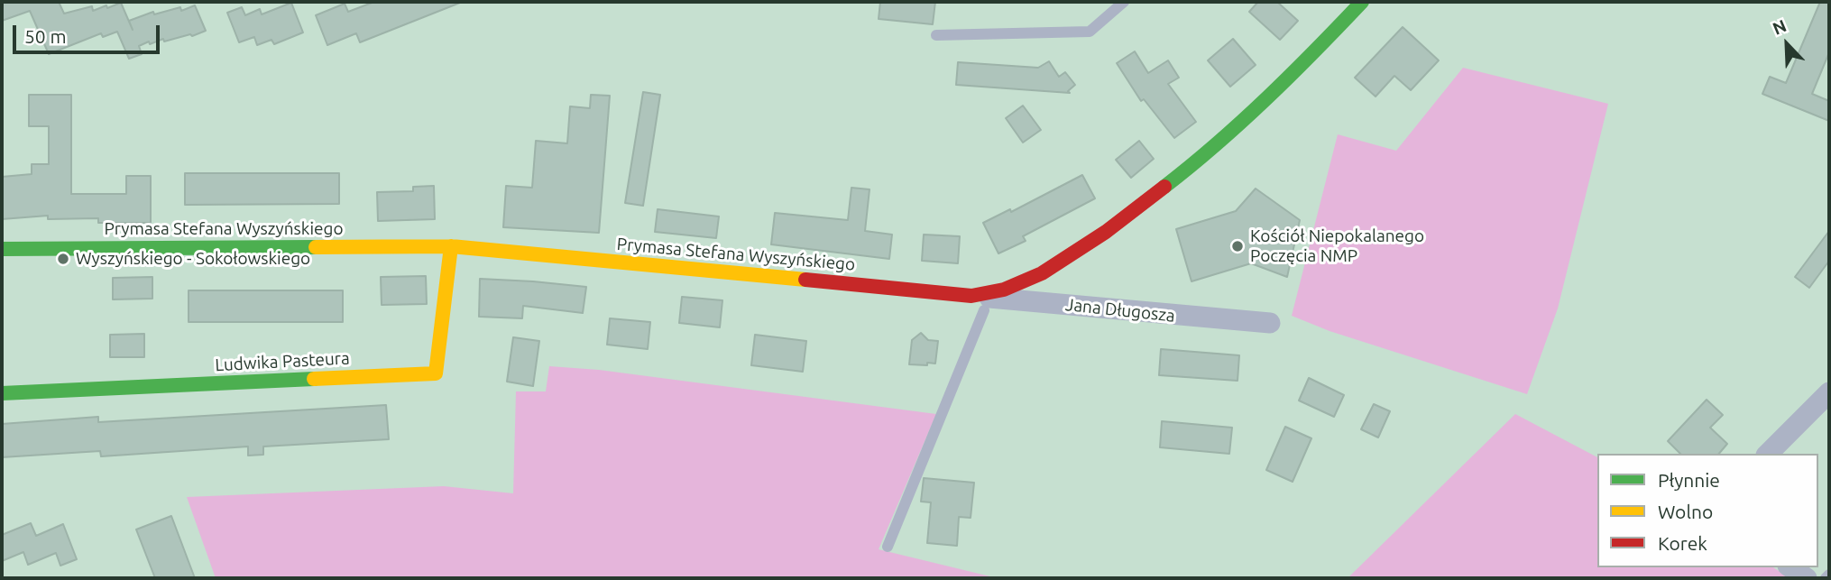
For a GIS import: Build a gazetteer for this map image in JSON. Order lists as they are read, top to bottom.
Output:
{
  "streets": {
    "street": ["Prymasa Stefana Wyszyńskiego", "Jana Długosza", "Ludwika Pasteura"]
  },
  "crossings": [
    ["Prymasa Stefana Wyszyńskiego", "Jana Długosza"],
    ["Prymasa Stefana Wyszyńskiego", "Ludwika Pasteura"]
  ],
  "places": ["Kościół Niepokalanego Poczęcia NMP", "Wyszyńskiego - Sokołowskiego"],
  "legend": ["Płynnie", "Wolno", "Korek"],
  "scale_bar": "50 m",
  "north": "top left"
}
